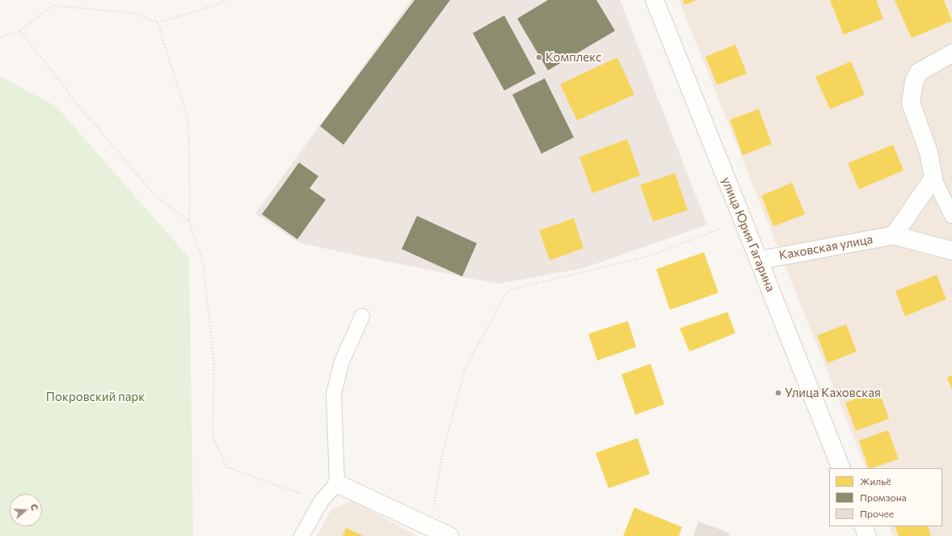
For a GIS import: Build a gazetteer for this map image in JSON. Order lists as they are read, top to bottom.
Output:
{
  "streets": {
    "street": ["улица Юрия Гагарина", "Каховская улица"]
  },
  "crossings": [
    ["улица Юрия Гагарина", "Каховская улица"]
  ],
  "parks": ["Покровский парк"],
  "places": ["Комплекс", "Улица Каховская"],
  "legend": ["Жильё", "Промзона", "Прочее"],
  "north": "right"
}
